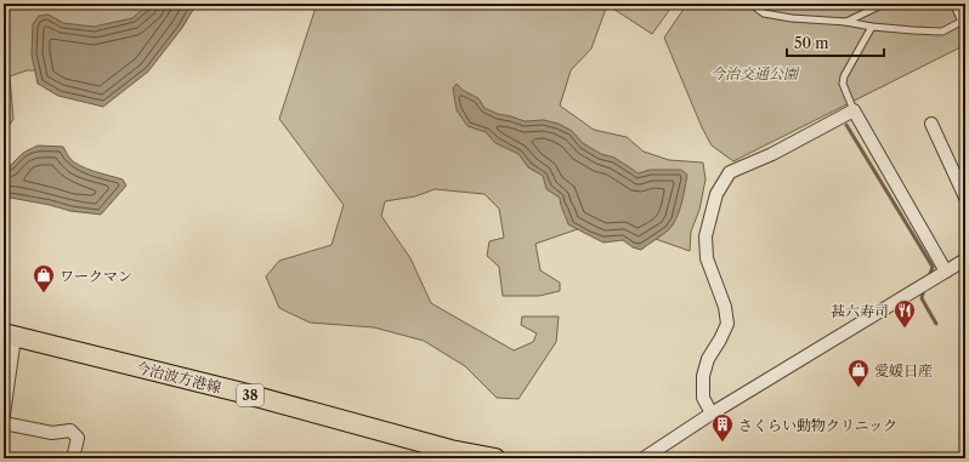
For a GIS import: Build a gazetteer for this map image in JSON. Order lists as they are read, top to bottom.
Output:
{
  "streets": {
    "main road": ["今治波方港線", "38"]
  },
  "parks": ["今治交通公園"],
  "places": {
    "shop": ["ワークマン", "愛媛日産"],
    "restaurant": ["甚六寿司"],
    "building": ["さくらい動物クリニック"]
  },
  "scale_bar": "50 m"
}
